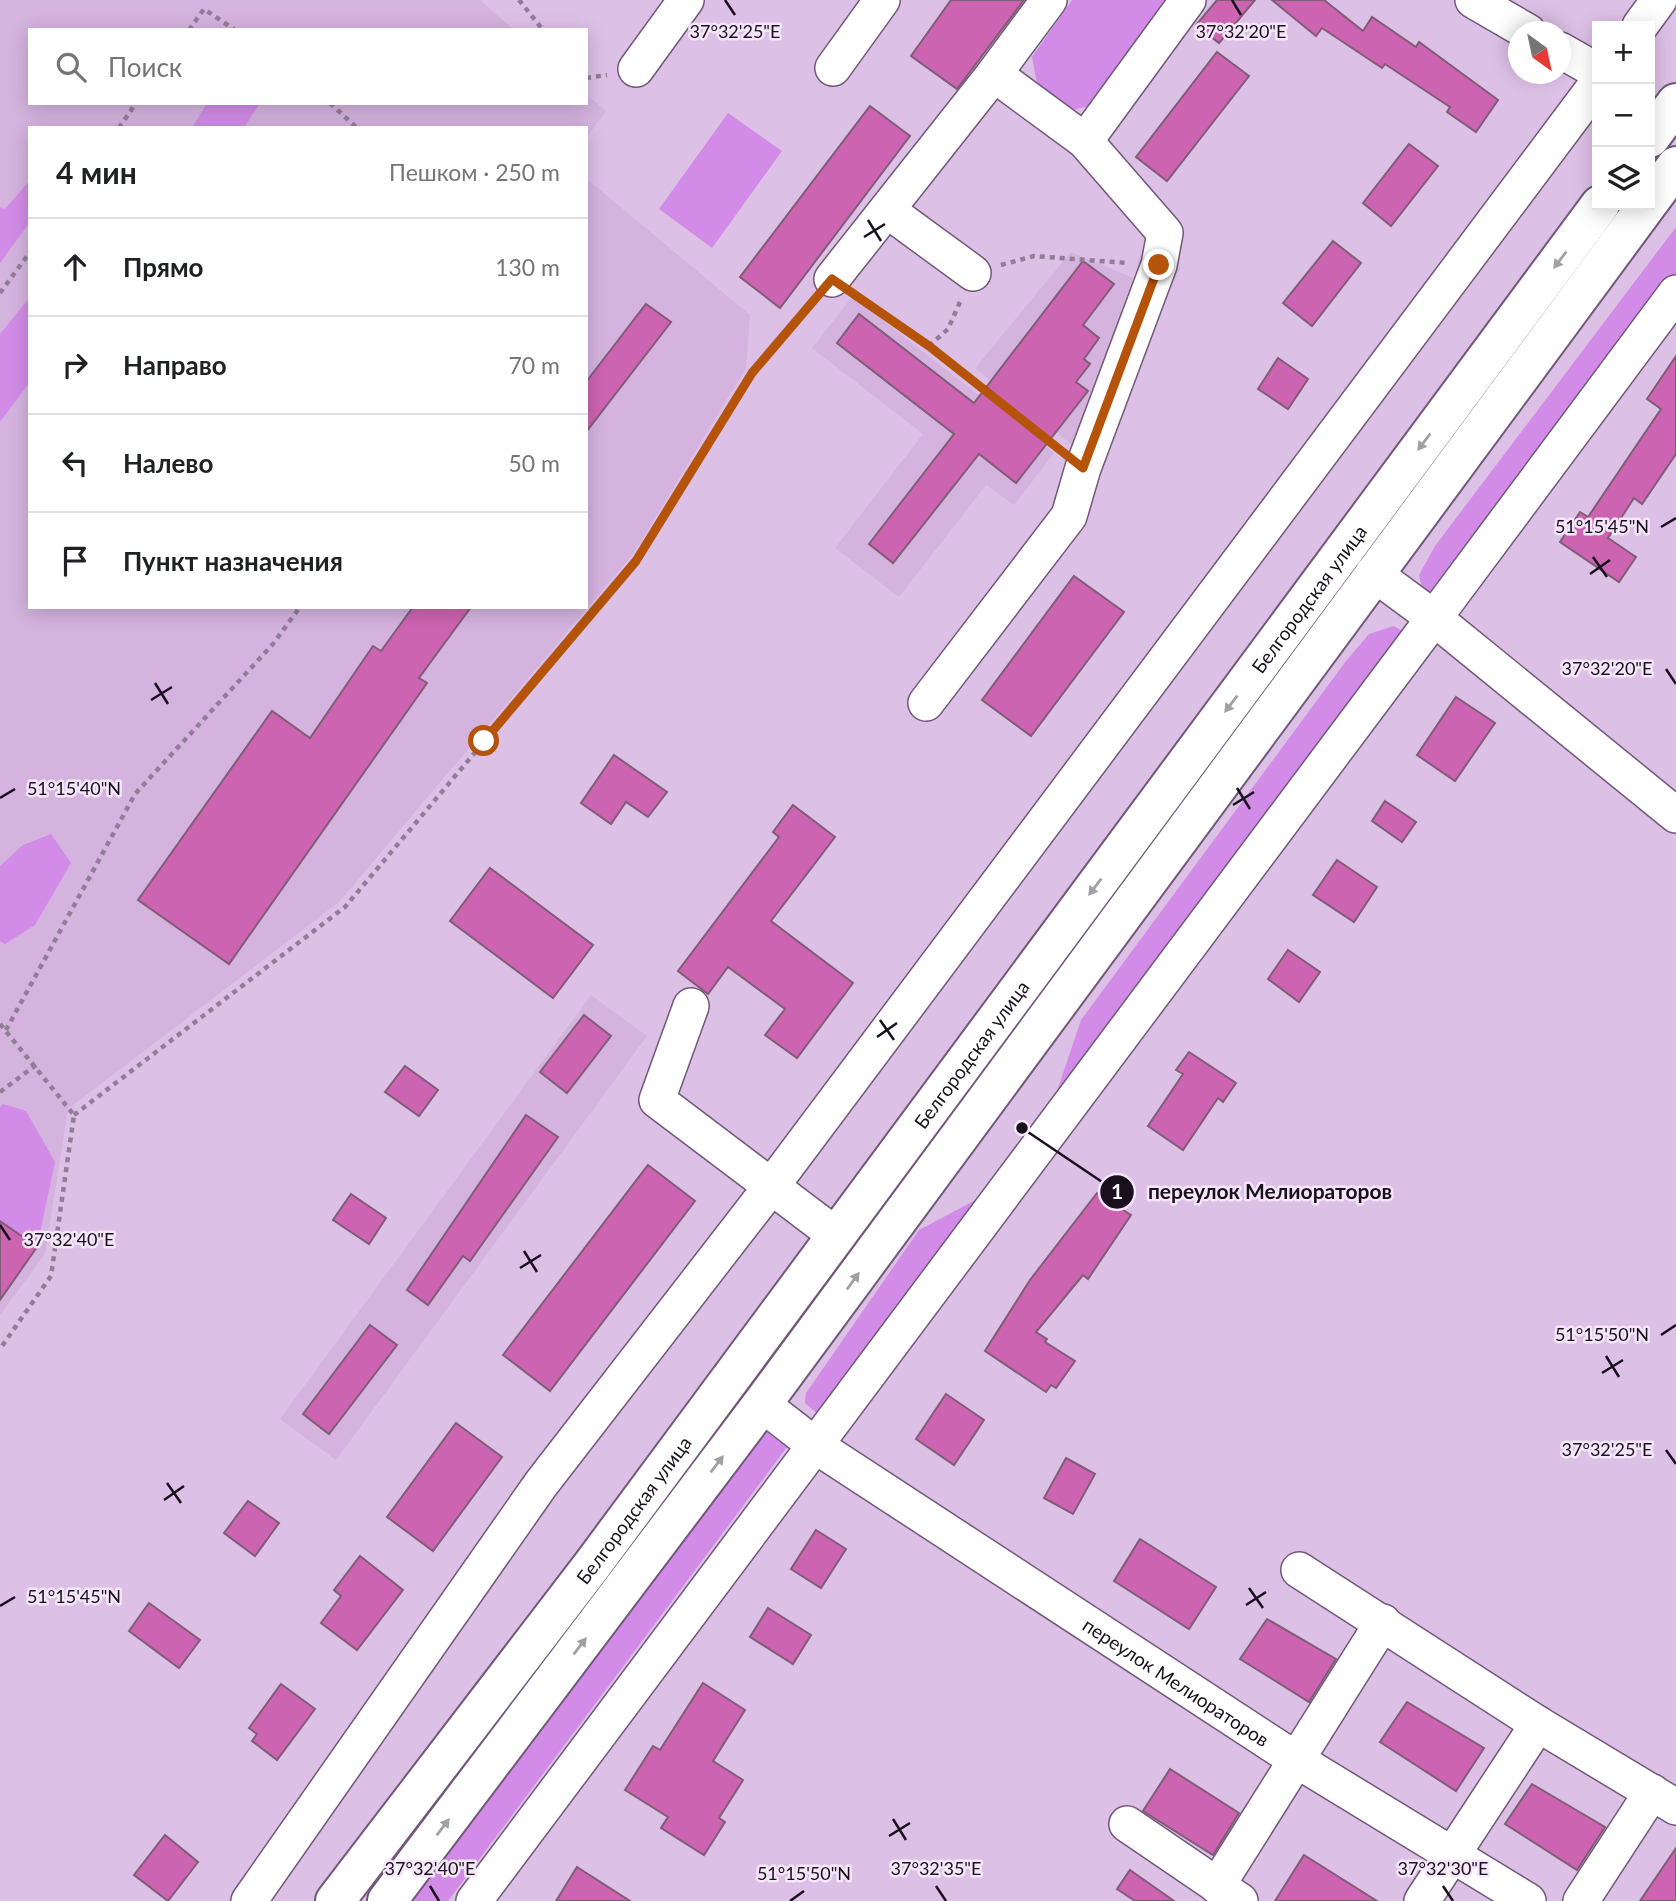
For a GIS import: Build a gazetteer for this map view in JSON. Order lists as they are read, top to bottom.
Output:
{
  "streets": {
    "main road": ["Белгородская улица"],
    "street": ["переулок Мелиораторов"]
  },
  "crossings": [
    ["Белгородская улица", "переулок Мелиораторов"]
  ],
  "places": ["переулок Мелиораторов"],
  "north": "bottom right",
  "page": {
    "map_buttons": ["+", "−"],
    "search": "Поиск",
    "heading": ["4 мин", "Пешком · 250 m"],
    "list": [
      ["Прямо", "130 m"],
      ["Направо", "70 m"],
      ["Налево", "50 m"],
      "Пункт назначения"
    ]
  },
  "coordinates": [
    "37°32'25\"E",
    "37°32'20\"E",
    "51°15'45\"N",
    "51°15'40\"N",
    "37°32'40\"E",
    "51°15'50\"N",
    "37°32'35\"E",
    "37°32'30\"E"
  ]
}
